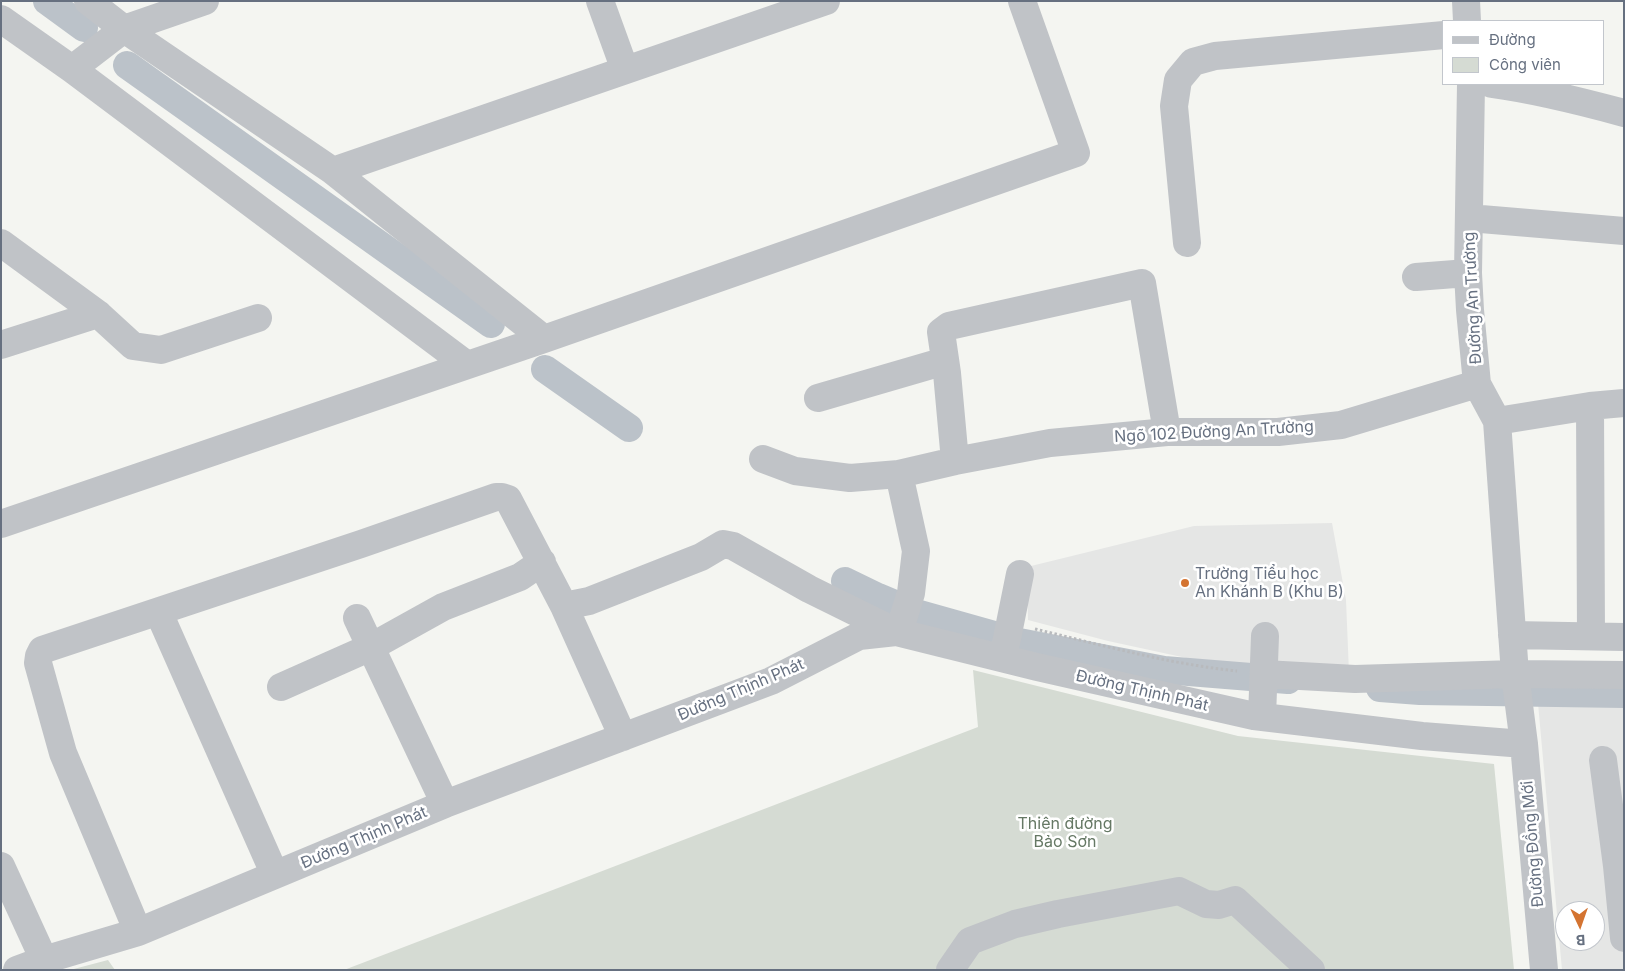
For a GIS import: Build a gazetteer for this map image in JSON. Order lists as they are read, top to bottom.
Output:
{
  "streets": {
    "street": [
      "Đường An Trường",
      "Ngõ 102 Đường An Trường",
      "Đường Thịnh Phát",
      "Đường Đồng Mới"
    ]
  },
  "crossings": [
    ["Đường An Trường", "Ngõ 102 Đường An Trường"],
    ["Đường An Trường", "Đường Đồng Mới"],
    ["Đường Thịnh Phát", "Đường Đồng Mới"]
  ],
  "parks": ["Thiên đường Bảo Sơn"],
  "places": ["Trường Tiểu học An Khánh B (Khu B)"],
  "legend": ["Đường", "Công viên"],
  "north": "bottom"
}
